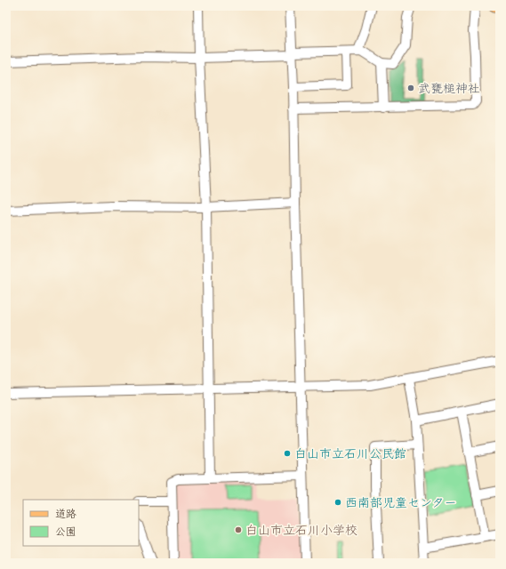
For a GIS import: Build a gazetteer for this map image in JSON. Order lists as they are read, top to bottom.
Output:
{
  "places": [
    "武甕槌神社",
    "白山市立石川公民館",
    "西南部児童センター",
    "白山市立石川小学校"
  ],
  "legend": ["道路", "公園"]
}
